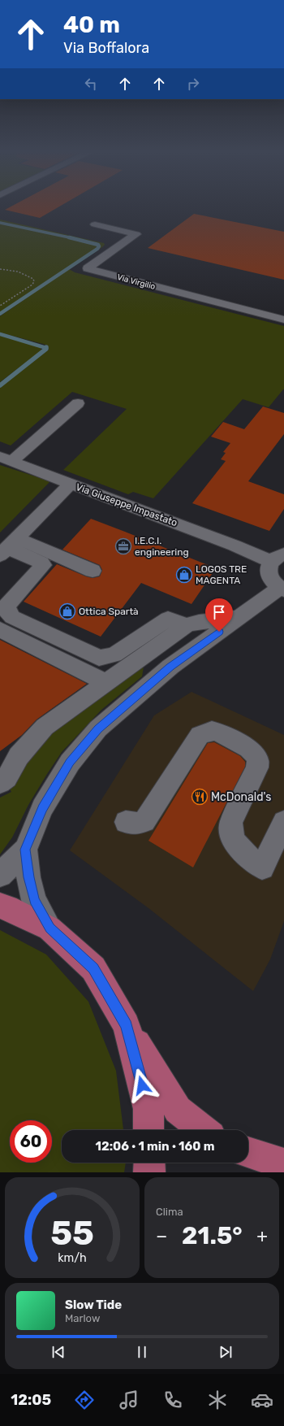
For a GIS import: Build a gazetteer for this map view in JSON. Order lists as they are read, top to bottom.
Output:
{
  "streets": {
    "street": ["Via Virgilio", "Via Giuseppe Impastato"]
  },
  "places": {
    "office": ["I.E.C.I. engineering"],
    "shop": ["LOGOS TRE MAGENTA", "Ottica Spartà"],
    "restaurant": ["McDonald's"]
  },
  "page": {
    "turn": ["40 m", "Via Boffalora"],
    "limit": "60",
    "trip": "12:06 · 1 min · 160 m",
    "tile": "Clima",
    "heat": ["−", "21.5°", "+"],
    "song": ["Slow Tide", "Marlow"],
    "tabs": "12:05",
    "gauge": ["55", "km/h"]
  }
}
